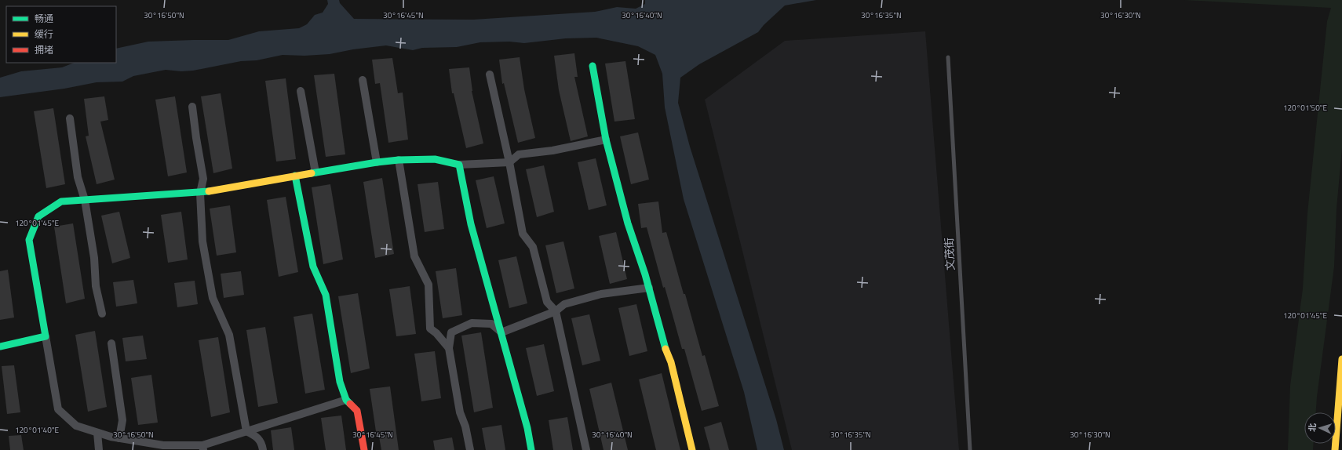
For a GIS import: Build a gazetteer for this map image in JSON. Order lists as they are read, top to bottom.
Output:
{
  "streets": {
    "lane": ["文茂街"]
  },
  "legend": ["畅通", "缓行", "拥堵"],
  "north": "left",
  "coordinates": [
    "30°16'50\"N",
    "30°16'45\"N",
    "30°16'40\"N",
    "30°16'35\"N",
    "30°16'30\"N",
    "120°01'50\"E",
    "120°01'45\"E",
    "120°01'40\"E"
  ]
}
